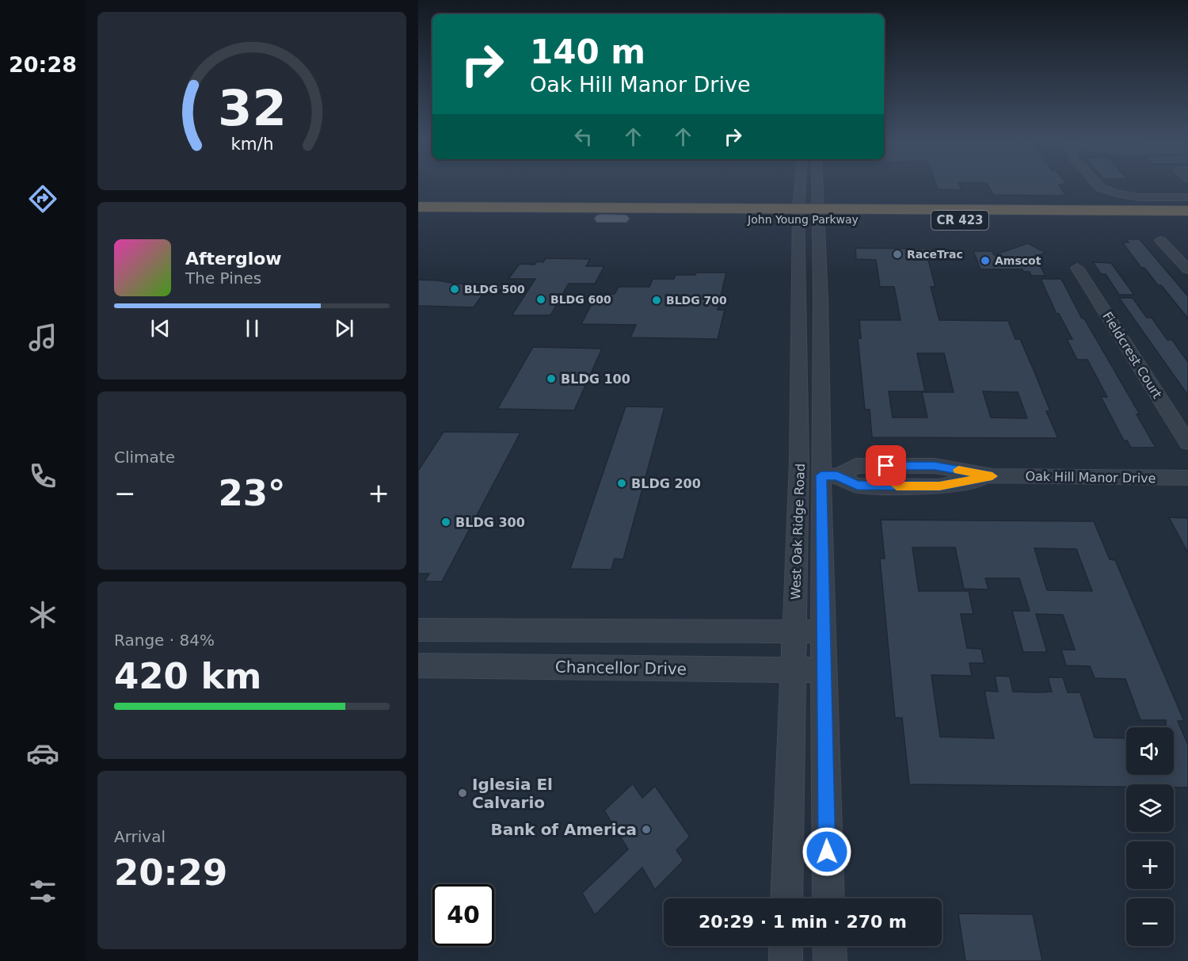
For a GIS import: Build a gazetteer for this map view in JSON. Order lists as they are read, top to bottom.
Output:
{
  "streets": {
    "highway": ["John Young Parkway", "CR 423"],
    "street": [
      "Fieldcrest Court",
      "Oak Hill Manor Drive",
      "West Oak Ridge Road",
      "Chancellor Drive"
    ]
  },
  "crossings": [
    ["John Young Parkway", "West Oak Ridge Road"],
    ["Oak Hill Manor Drive", "West Oak Ridge Road"],
    ["West Oak Ridge Road", "Chancellor Drive"]
  ],
  "places": [
    "RaceTrac",
    "Amscot",
    "BLDG 500",
    "BLDG 600",
    "BLDG 700",
    "BLDG 100",
    "BLDG 200",
    "BLDG 300",
    "Iglesia El Calvario",
    "Bank of America"
  ],
  "page": {
    "tabs": "20:28",
    "turn": ["140 m", "Oak Hill Manor Drive"],
    "song": ["Afterglow", "The Pines"],
    "tile": [
      "Climate",
      ["Range · 84%", "420 km"],
      ["Arrival", "20:29"]
    ],
    "heat": ["−", "23°", "+"],
    "map_buttons": ["+", "−"],
    "limit": "40",
    "trip": "20:29 · 1 min · 270 m",
    "gauge": ["32", "km/h"]
  }
}
